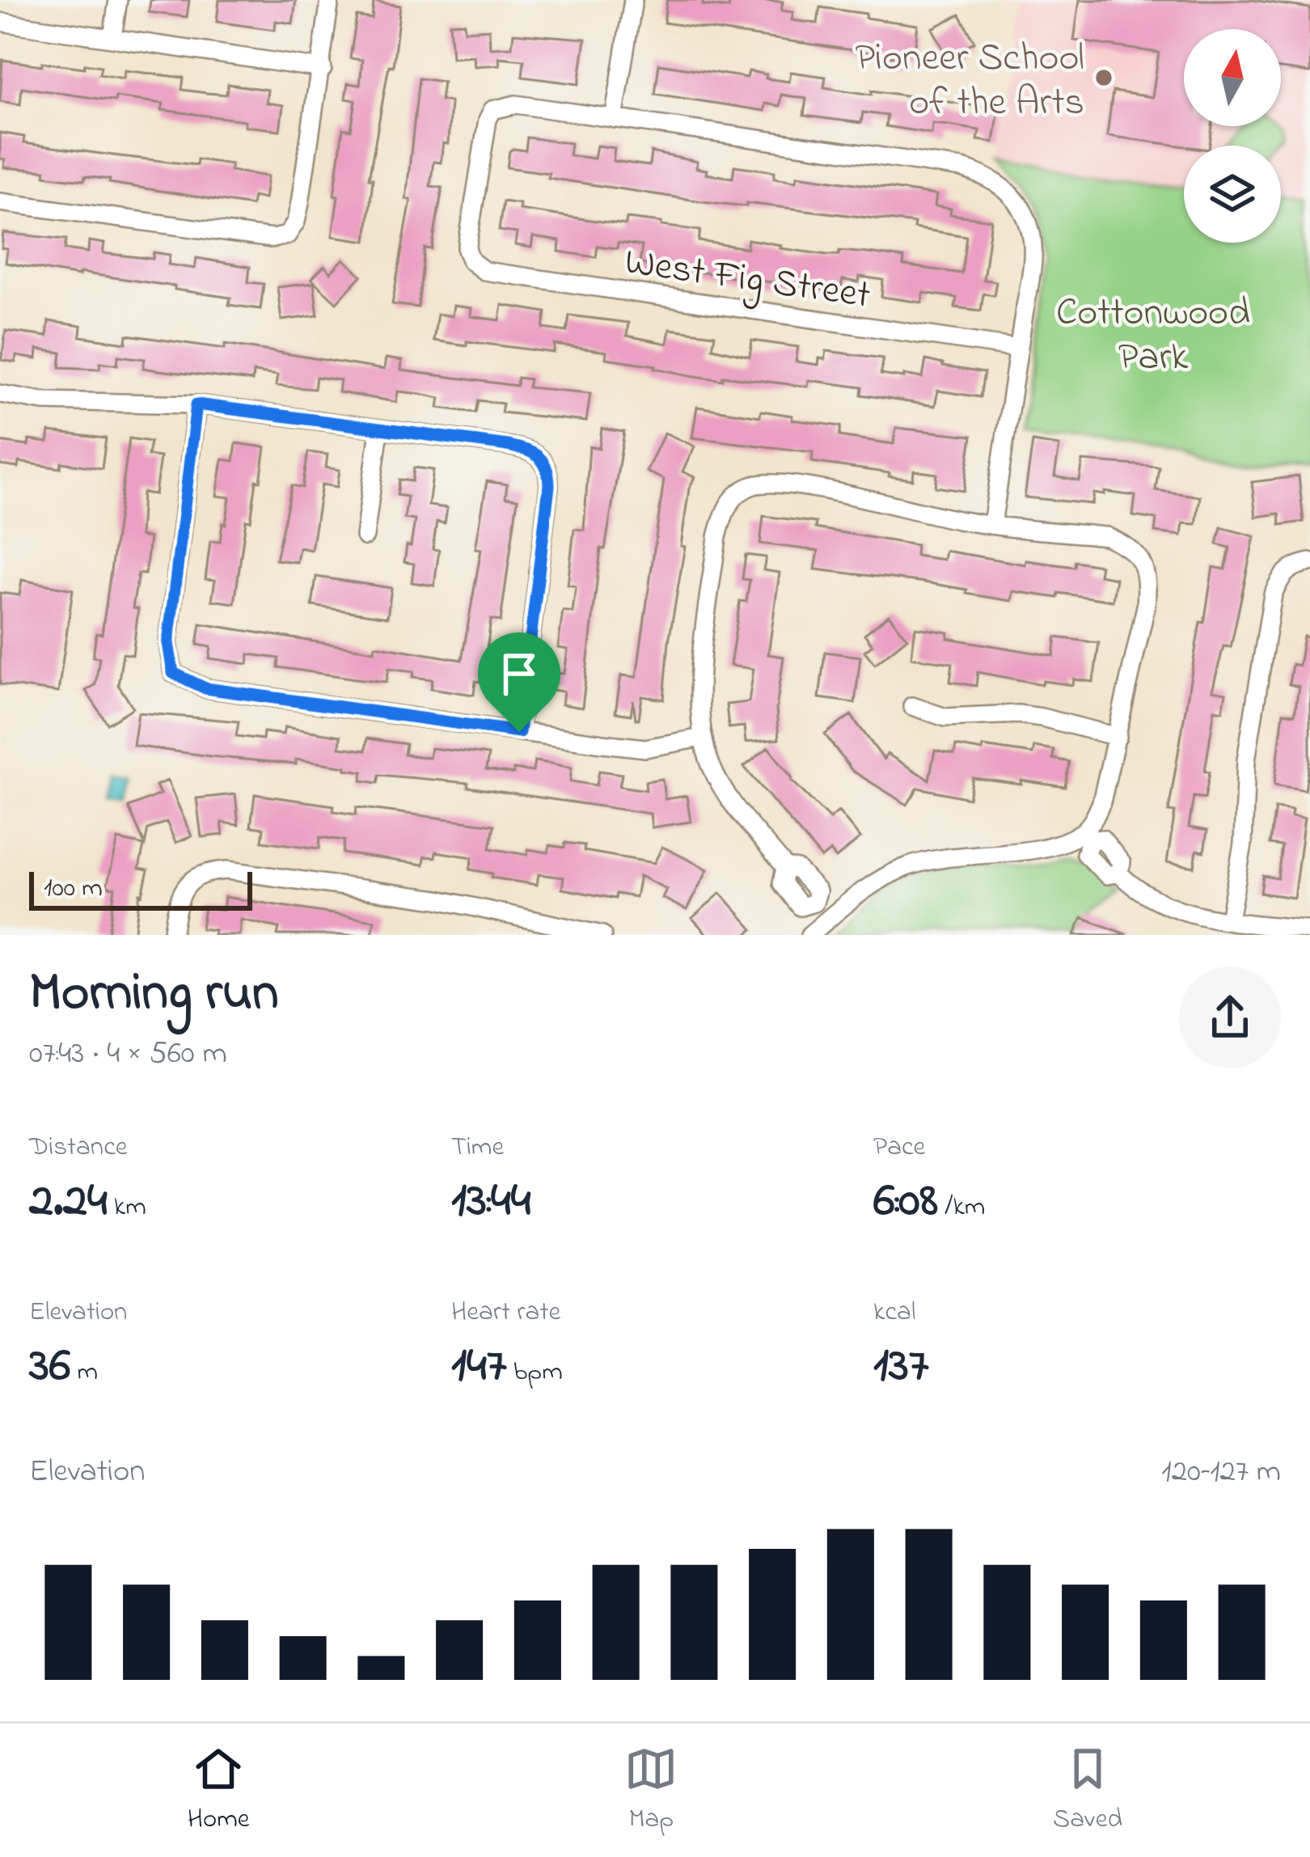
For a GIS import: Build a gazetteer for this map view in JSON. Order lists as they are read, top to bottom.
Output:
{
  "streets": {
    "street": ["West Fig Street"]
  },
  "parks": ["Cottonwood Park"],
  "places": ["Pioneer School of the Arts"],
  "scale_bar": "100 m",
  "north": "top",
  "page": {
    "scale": "100 m",
    "heading": ["Morning run", "07:43 · 4 × 560 m"],
    "stats": [
      ["Distance", "2.24 km"],
      ["Time", "13:44"],
      ["Pace", "6:08 /km"],
      ["Elevation", "36 m"],
      ["Heart rate", "147 bpm"],
      ["kcal", "137"]
    ],
    "chart": ["Elevation", "120–127 m"],
    "tabs": ["Home", "Map", "Saved"]
  }
}
